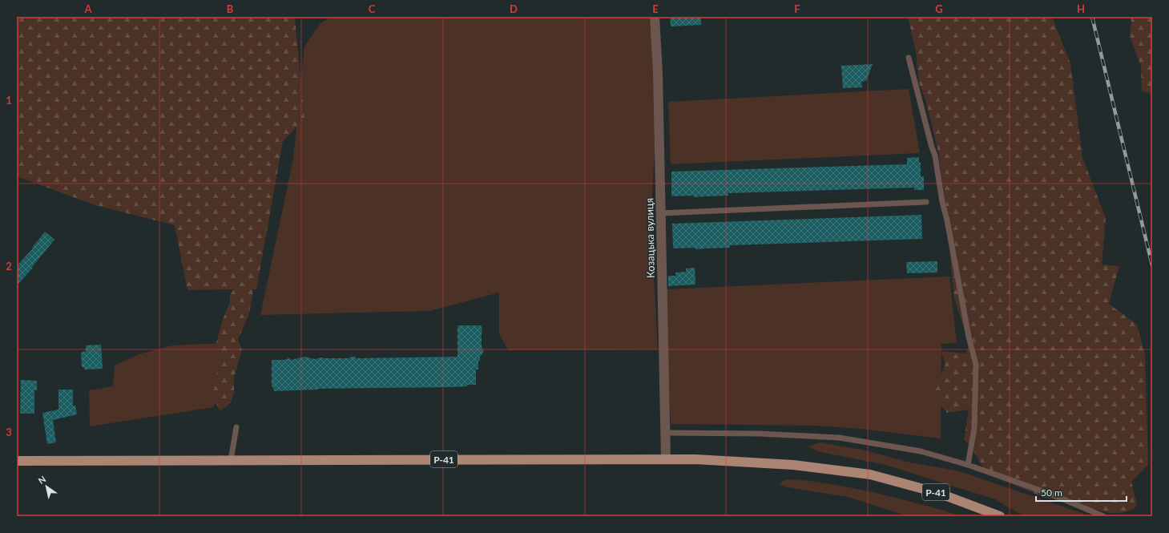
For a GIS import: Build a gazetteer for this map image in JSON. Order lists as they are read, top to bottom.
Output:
{
  "streets": {
    "main road": ["Р-41"],
    "street": ["Козацька вулиця"]
  },
  "crossings": [
    ["Козацька вулиця", "Р-41"]
  ],
  "scale_bar": "50 m",
  "north": "top left",
  "grid": {
    "columns": [
      "A",
      "B",
      "C",
      "D",
      "E",
      "F",
      "G",
      "H"
    ],
    "rows": ["1", "2", "3"]
  }
}
